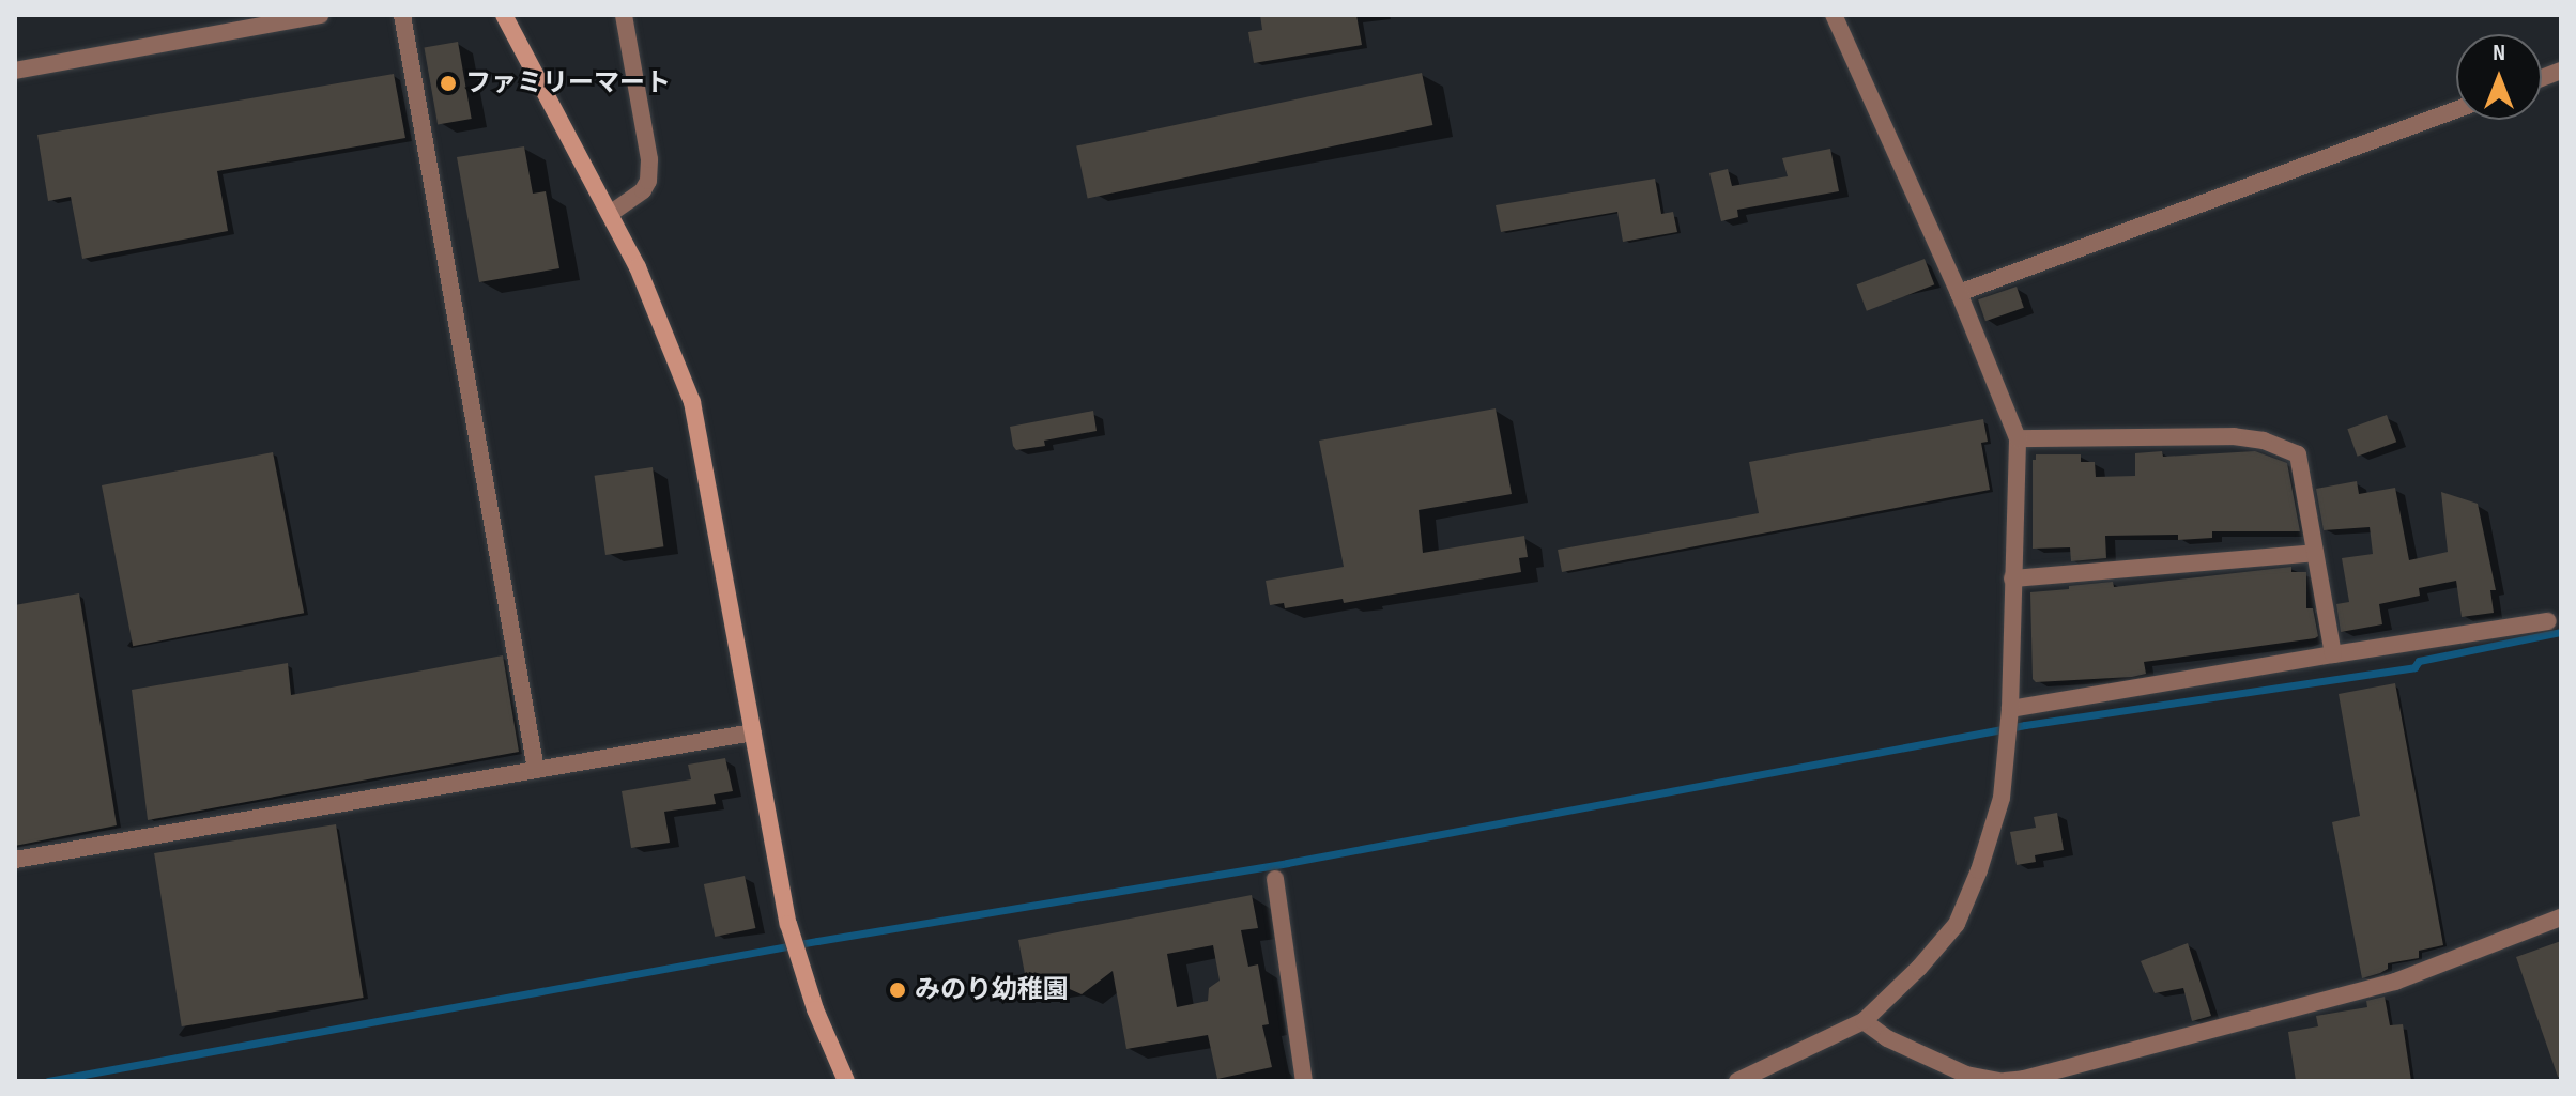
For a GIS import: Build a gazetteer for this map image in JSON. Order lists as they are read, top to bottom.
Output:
{
  "places": ["ファミリーマート", "みのり幼稚園"],
  "north": "top"
}
